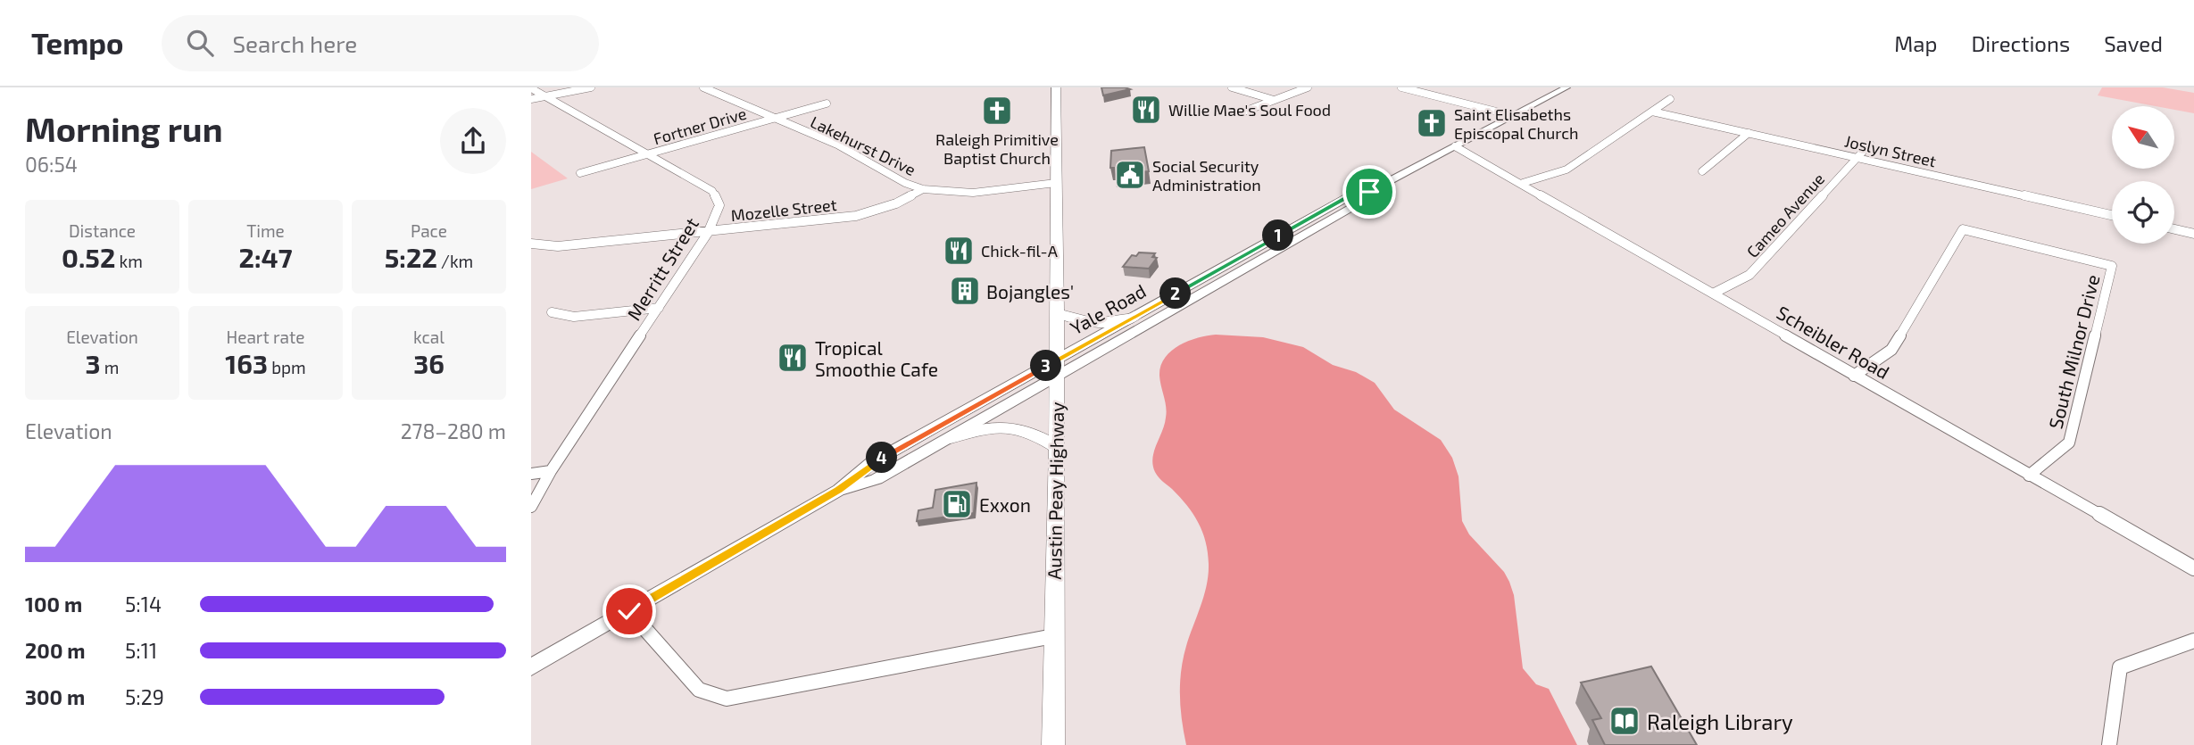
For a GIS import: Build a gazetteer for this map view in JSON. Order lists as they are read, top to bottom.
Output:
{
  "streets": {
    "main road": ["Yale Road", "Austin Peay Highway"],
    "street": [
      "Fortner Drive",
      "Lakehurst Drive",
      "Joslyn Street",
      "Mozelle Street",
      "Cameo Avenue",
      "Merritt Street",
      "Scheibler Road",
      "South Milnor Drive"
    ]
  },
  "crossings": [
    ["Fortner Drive", "Lakehurst Drive"],
    ["Fortner Drive", "Merritt Street"],
    ["Lakehurst Drive", "Mozelle Street"],
    ["Lakehurst Drive", "Austin Peay Highway"],
    ["Joslyn Street", "Cameo Avenue"],
    ["Mozelle Street", "Merritt Street"],
    ["Cameo Avenue", "Scheibler Road"],
    ["Yale Road", "Scheibler Road"],
    ["Yale Road", "Austin Peay Highway"],
    ["Scheibler Road", "South Milnor Drive"]
  ],
  "places": {
    "restaurant": ["Willie Mae's Soul Food", "Chick-fil-A", "Tropical Smoothie Cafe"],
    "church": ["Raleigh Primitive Baptist Church", "Saint Elisabeths Episcopal Church"],
    "public building": ["Social Security Administration"],
    "building": ["Bojangles'"],
    "fuel station": ["Exxon"],
    "library": ["Raleigh Library"]
  },
  "north": "top left",
  "page": {
    "header": "Tempo",
    "search": "Search here",
    "nav": ["Map", "Directions", "Saved"],
    "heading": ["Morning run", "06:54"],
    "stats": [
      ["Distance", "0.52 km"],
      ["Time", "2:47"],
      ["Pace", "5:22 /km"],
      ["Elevation", "3 m"],
      ["Heart rate", "163 bpm"],
      ["kcal", "36"]
    ],
    "pins": [
      "1",
      "2",
      "3",
      "4"
    ],
    "chart": ["Elevation", "278–280 m"],
    "list": [
      {
        "name": "100 m",
        "note": "5:14"
      },
      {
        "name": "200 m",
        "note": "5:11"
      },
      {
        "name": "300 m",
        "note": "5:29"
      }
    ]
  }
}
